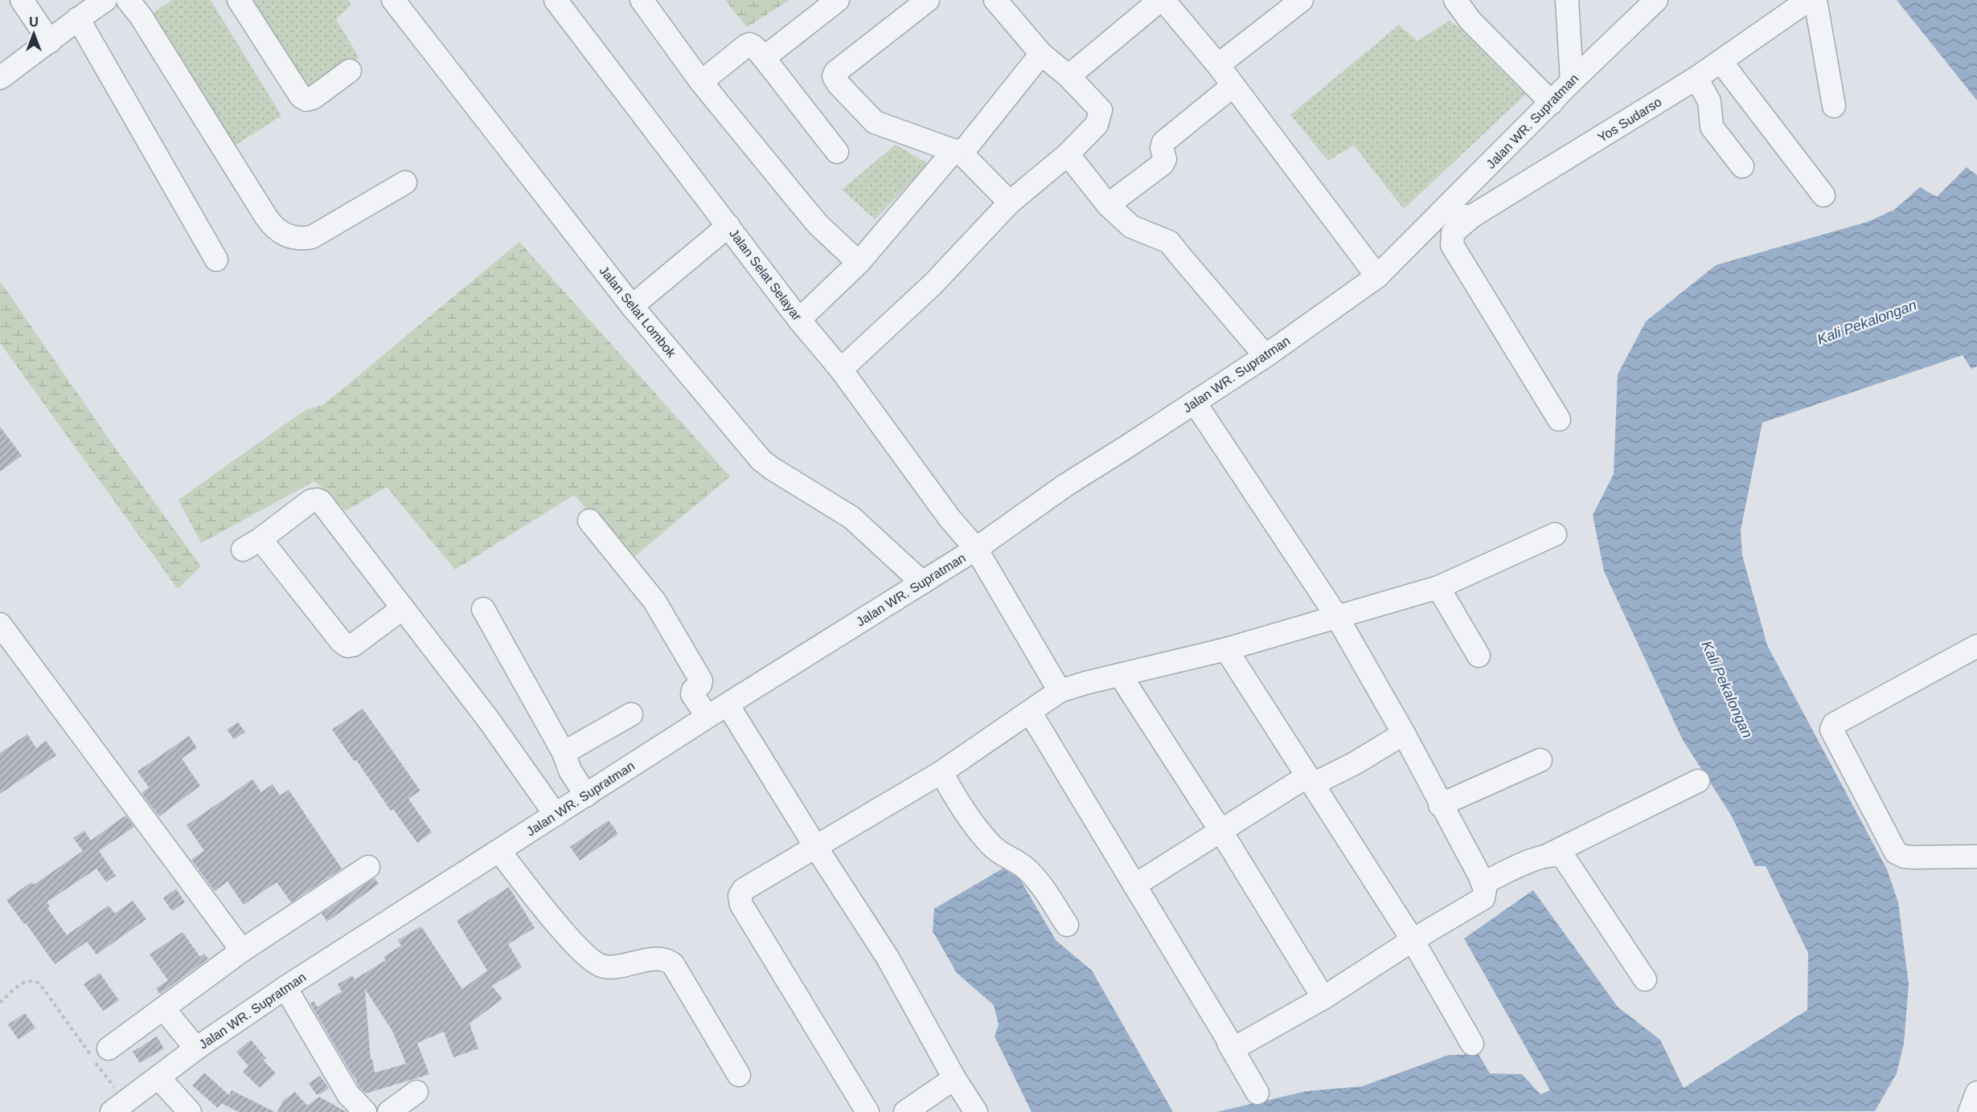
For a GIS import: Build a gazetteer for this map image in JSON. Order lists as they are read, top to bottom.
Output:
{
  "streets": {
    "street": [
      "Yos Sudarso",
      "Jalan WR. Supratman",
      "Jalan Selat Selayar",
      "Jalan Selat Lombok"
    ]
  },
  "crossings": [
    ["Jalan WR. Supratman", "Jalan Selat Selayar"],
    ["Jalan WR. Supratman", "Jalan Selat Lombok"]
  ],
  "water": ["Kali Pekalongan"],
  "north": "top"
}
